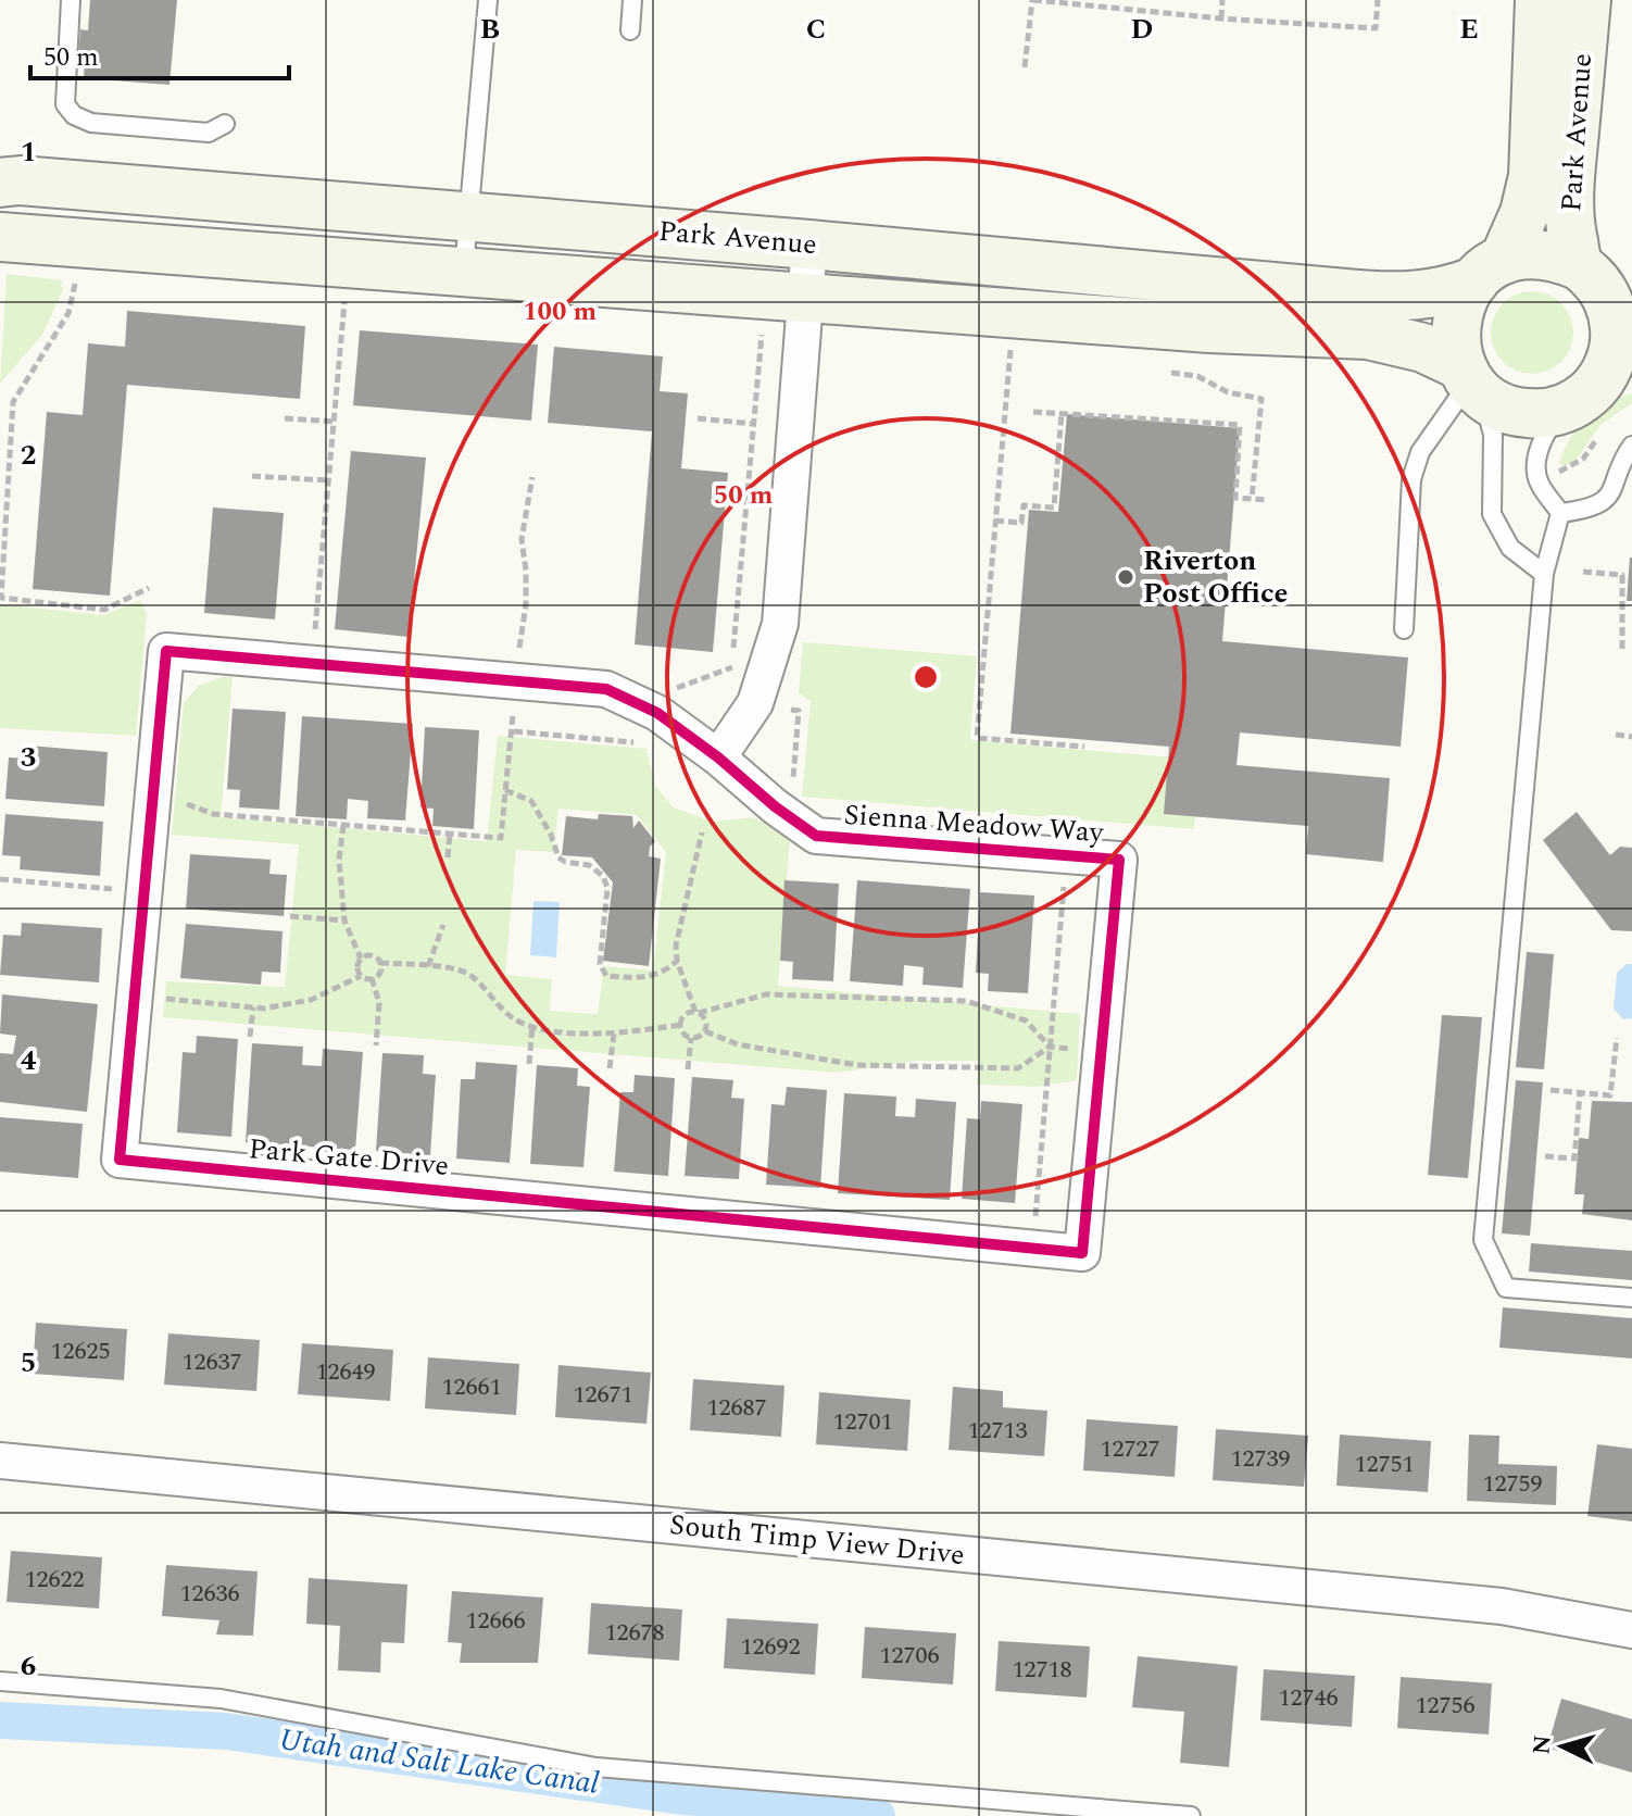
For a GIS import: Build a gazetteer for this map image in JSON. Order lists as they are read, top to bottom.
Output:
{
  "streets": {
    "street": [
      "Park Avenue",
      "Sienna Meadow Way",
      "Park Gate Drive",
      "South Timp View Drive"
    ]
  },
  "crossings": [
    ["Sienna Meadow Way", "Park Gate Drive"]
  ],
  "water": ["Utah and Salt Lake Canal"],
  "places": ["Riverton Post Office"],
  "house_numbers": [
    "12625",
    "12637",
    "12649",
    "12661",
    "12671",
    "12687",
    "12701",
    "12713",
    "12727",
    "12739",
    "12751",
    "12759",
    "12622",
    "12636",
    "12666",
    "12678",
    "12692",
    "12706",
    "12718",
    "12746",
    "12756"
  ],
  "scale_bar": "50 m",
  "north": "left",
  "grid": {
    "columns": [
      "B",
      "C",
      "D",
      "E"
    ],
    "rows": [
      "1",
      "2",
      "3",
      "4",
      "5",
      "6"
    ]
  },
  "rings": ["100 m", "50 m"]
}
